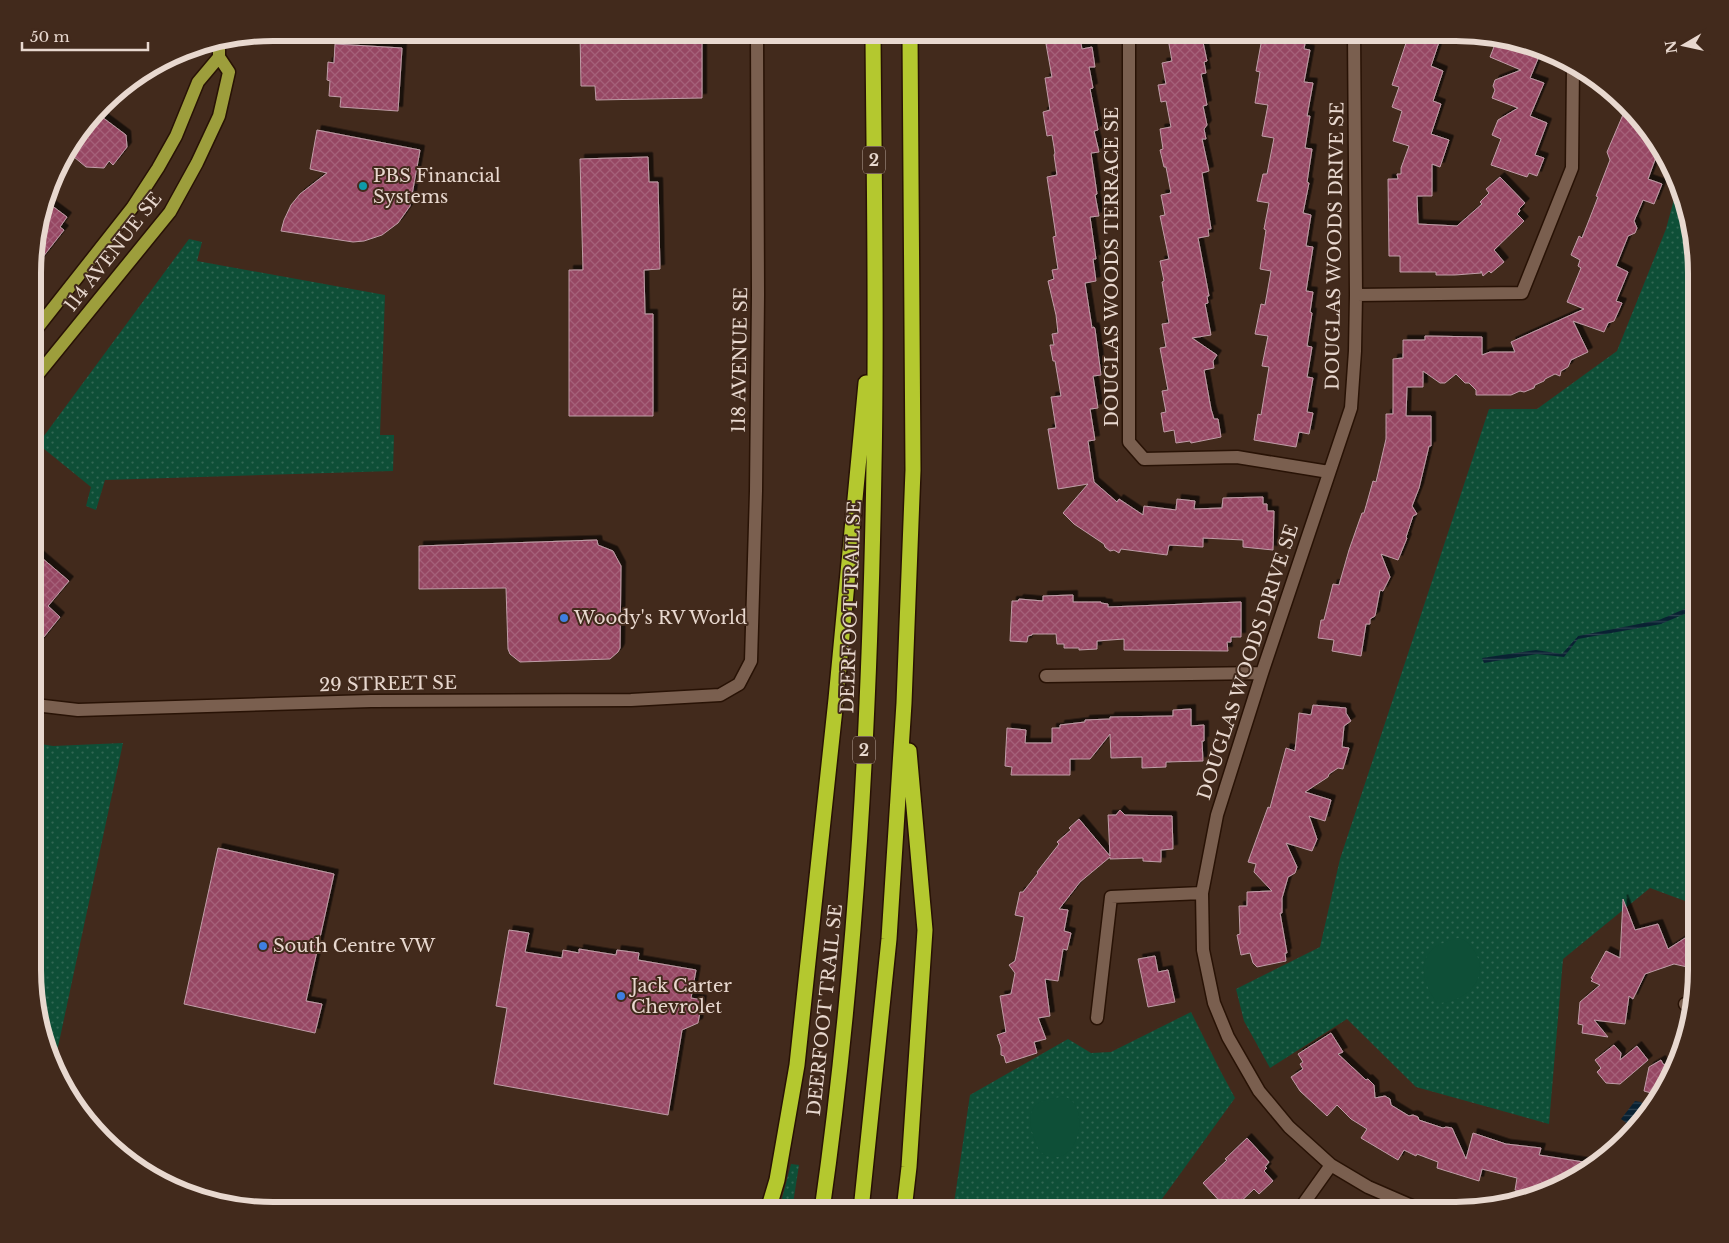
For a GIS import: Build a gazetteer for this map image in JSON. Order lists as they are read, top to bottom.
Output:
{
  "streets": {
    "highway": ["2", "DEERFOOT TRAIL SE"],
    "main road": ["114 AVENUE SE"],
    "street": [
      "DOUGLAS WOODS DRIVE SE",
      "DOUGLAS WOODS TERRACE SE",
      "118 AVENUE SE",
      "29 STREET SE"
    ]
  },
  "crossings": [
    ["DOUGLAS WOODS DRIVE SE", "DOUGLAS WOODS TERRACE SE"],
    ["118 AVENUE SE", "29 STREET SE"]
  ],
  "places": [
    "PBS Financial Systems",
    "Woody's RV World",
    "South Centre VW",
    "Jack Carter Chevrolet"
  ],
  "scale_bar": "50 m",
  "north": "left"
}
